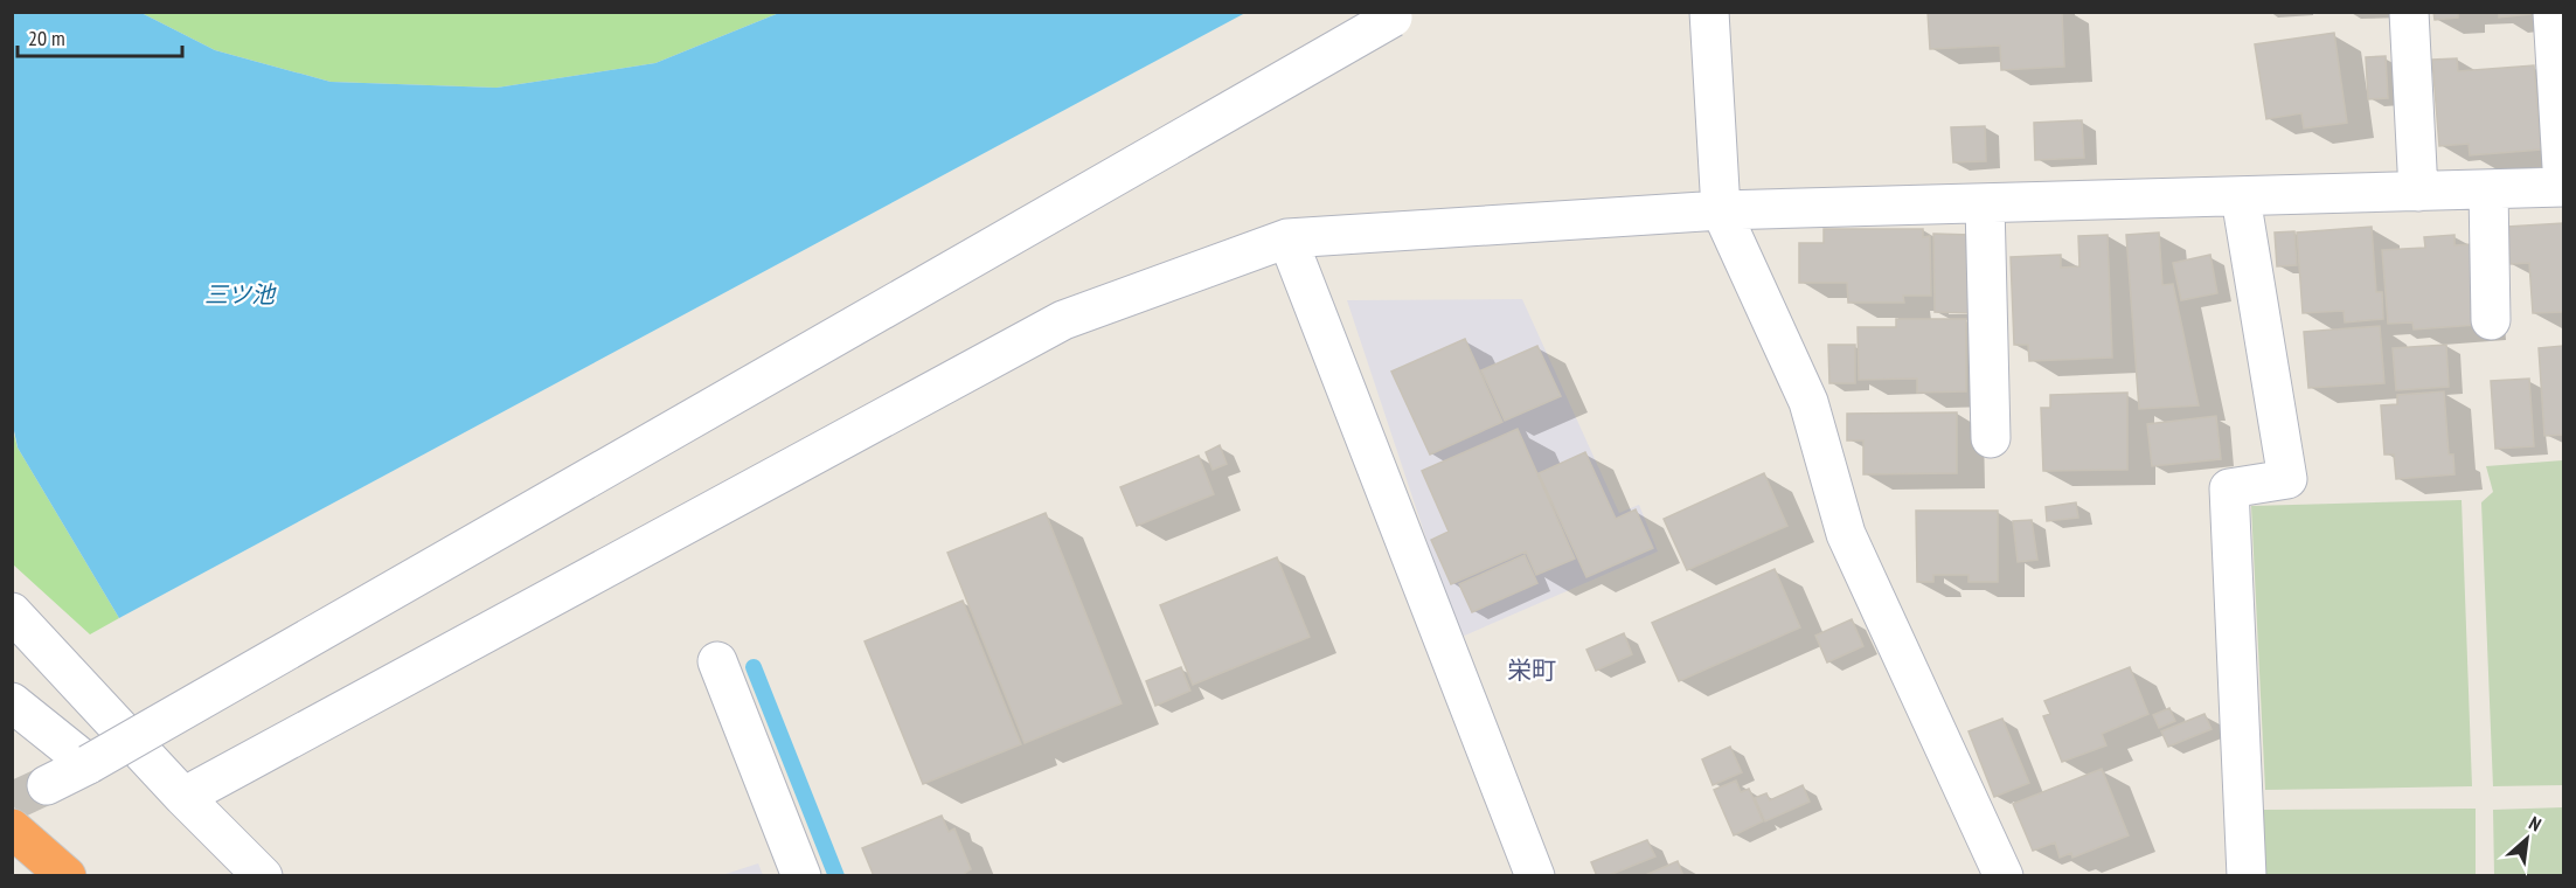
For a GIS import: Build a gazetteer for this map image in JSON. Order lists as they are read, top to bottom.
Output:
{
  "districts": ["栄町"],
  "water": ["三ツ池"],
  "scale_bar": "20 m",
  "north": "top right"
}
